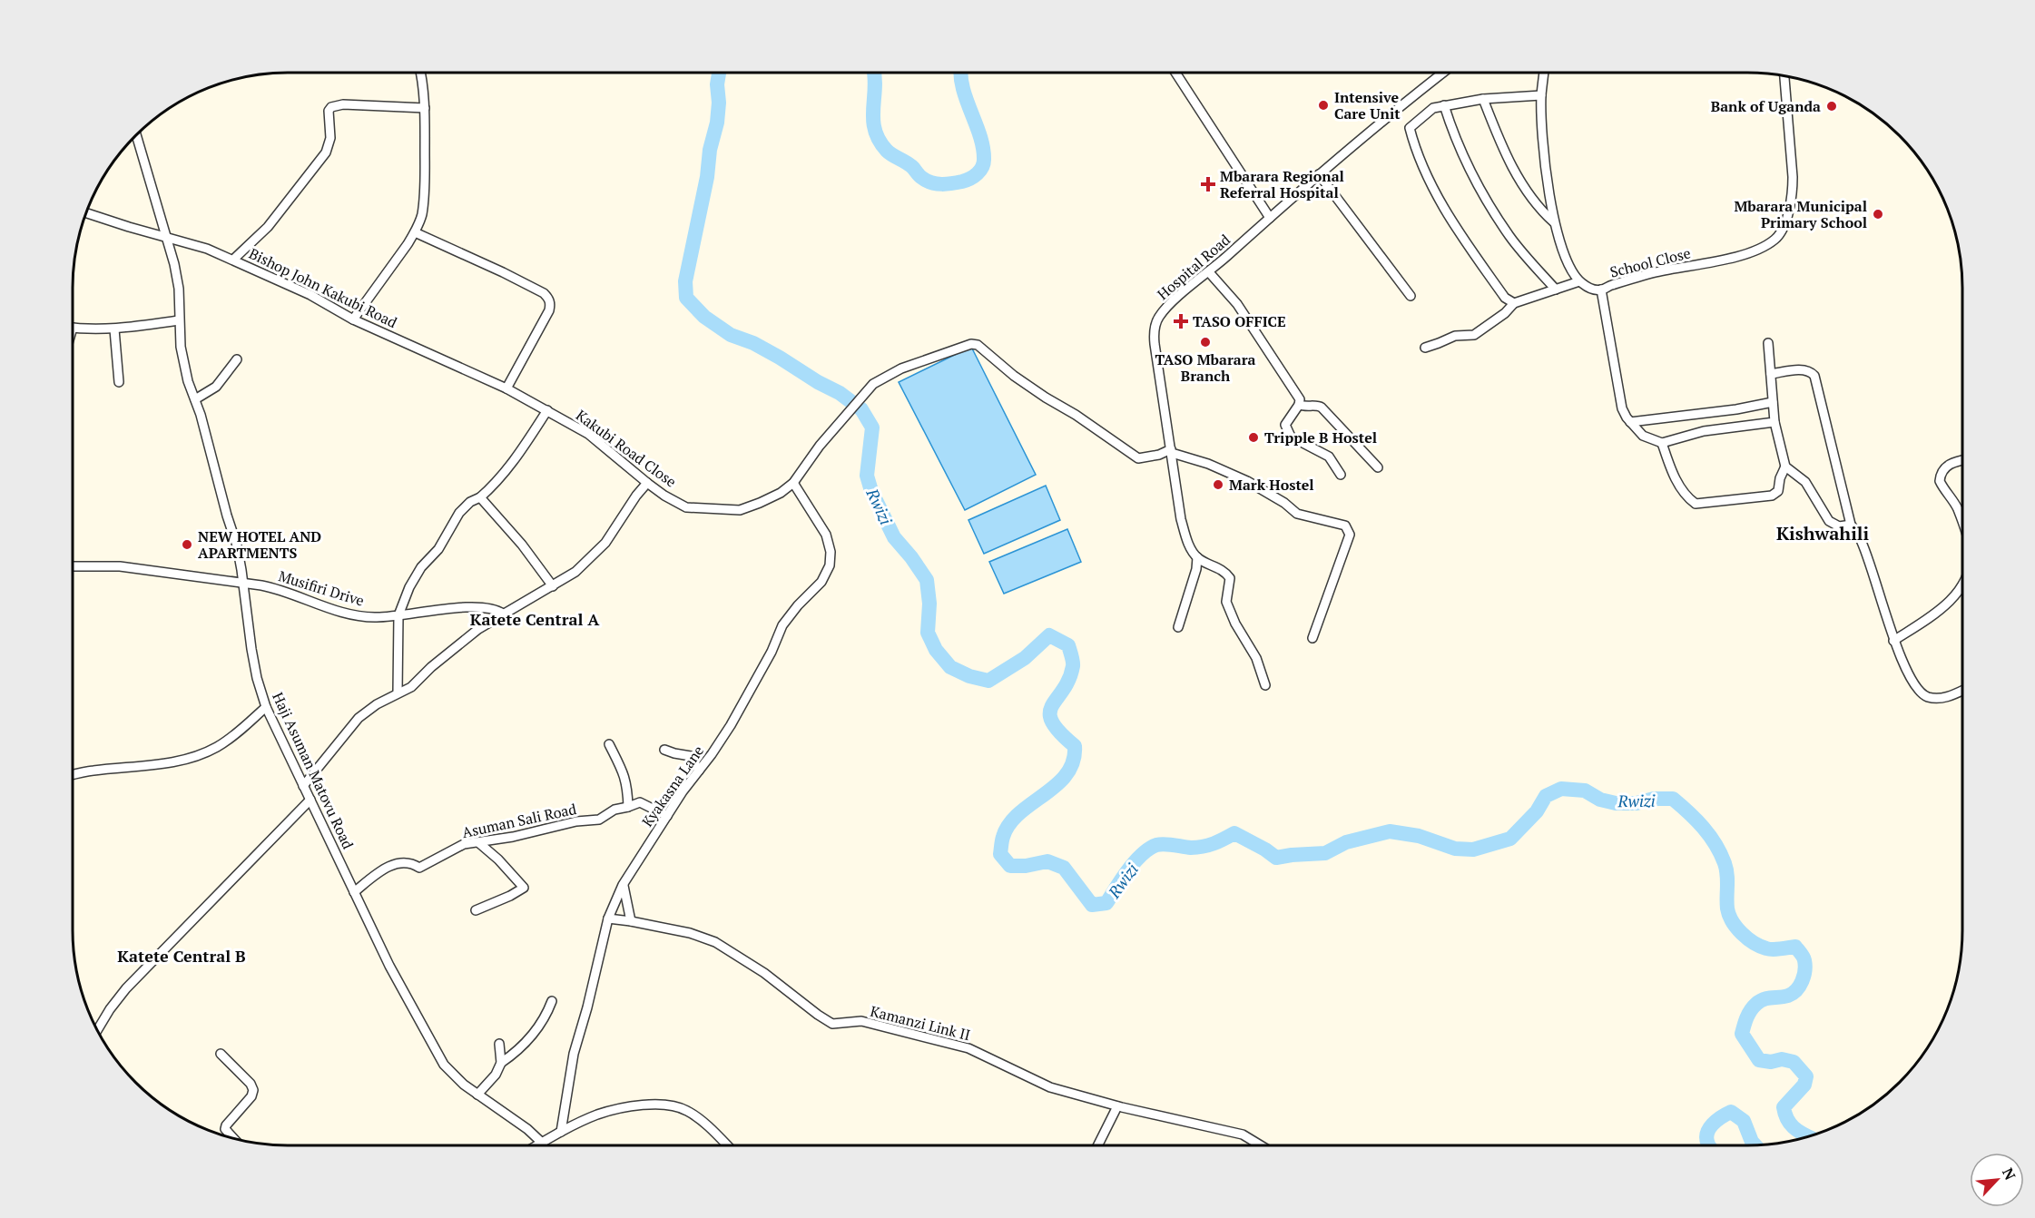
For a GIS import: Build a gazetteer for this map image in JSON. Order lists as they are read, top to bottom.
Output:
{
  "streets": {
    "street": [
      "School Close",
      "Hospital Road",
      "Bishop John Kakubi Road",
      "Kakubi Road Close",
      "Musifiri Drive",
      "Haji Asuman Matovu Road",
      "Kyakasna Lane",
      "Asuman Sali Road",
      "Kamanzi Link II"
    ]
  },
  "crossings": [
    ["Hospital Road", "Kakubi Road Close"],
    ["Bishop John Kakubi Road", "Kakubi Road Close"],
    ["Bishop John Kakubi Road", "Haji Asuman Matovu Road"],
    ["Kakubi Road Close", "Kyakasna Lane"],
    ["Musifiri Drive", "Haji Asuman Matovu Road"],
    ["Haji Asuman Matovu Road", "Asuman Sali Road"],
    ["Kyakasna Lane", "Asuman Sali Road"],
    ["Kyakasna Lane", "Kamanzi Link II"]
  ],
  "districts": ["Kishwahili", "Katete Central A", "Katete Central B"],
  "water": ["Rwizi"],
  "places": {
    "other": [
      "Intensive Care Unit",
      "Bank of Uganda",
      "Mbarara Municipal Primary School",
      "TASO Mbarara Branch",
      "Tripple B Hostel",
      "Mark Hostel",
      "NEW HOTEL AND APARTMENTS"
    ],
    "health": ["Mbarara Regional Referral Hospital", "TASO OFFICE"]
  },
  "north": "top right"
}
